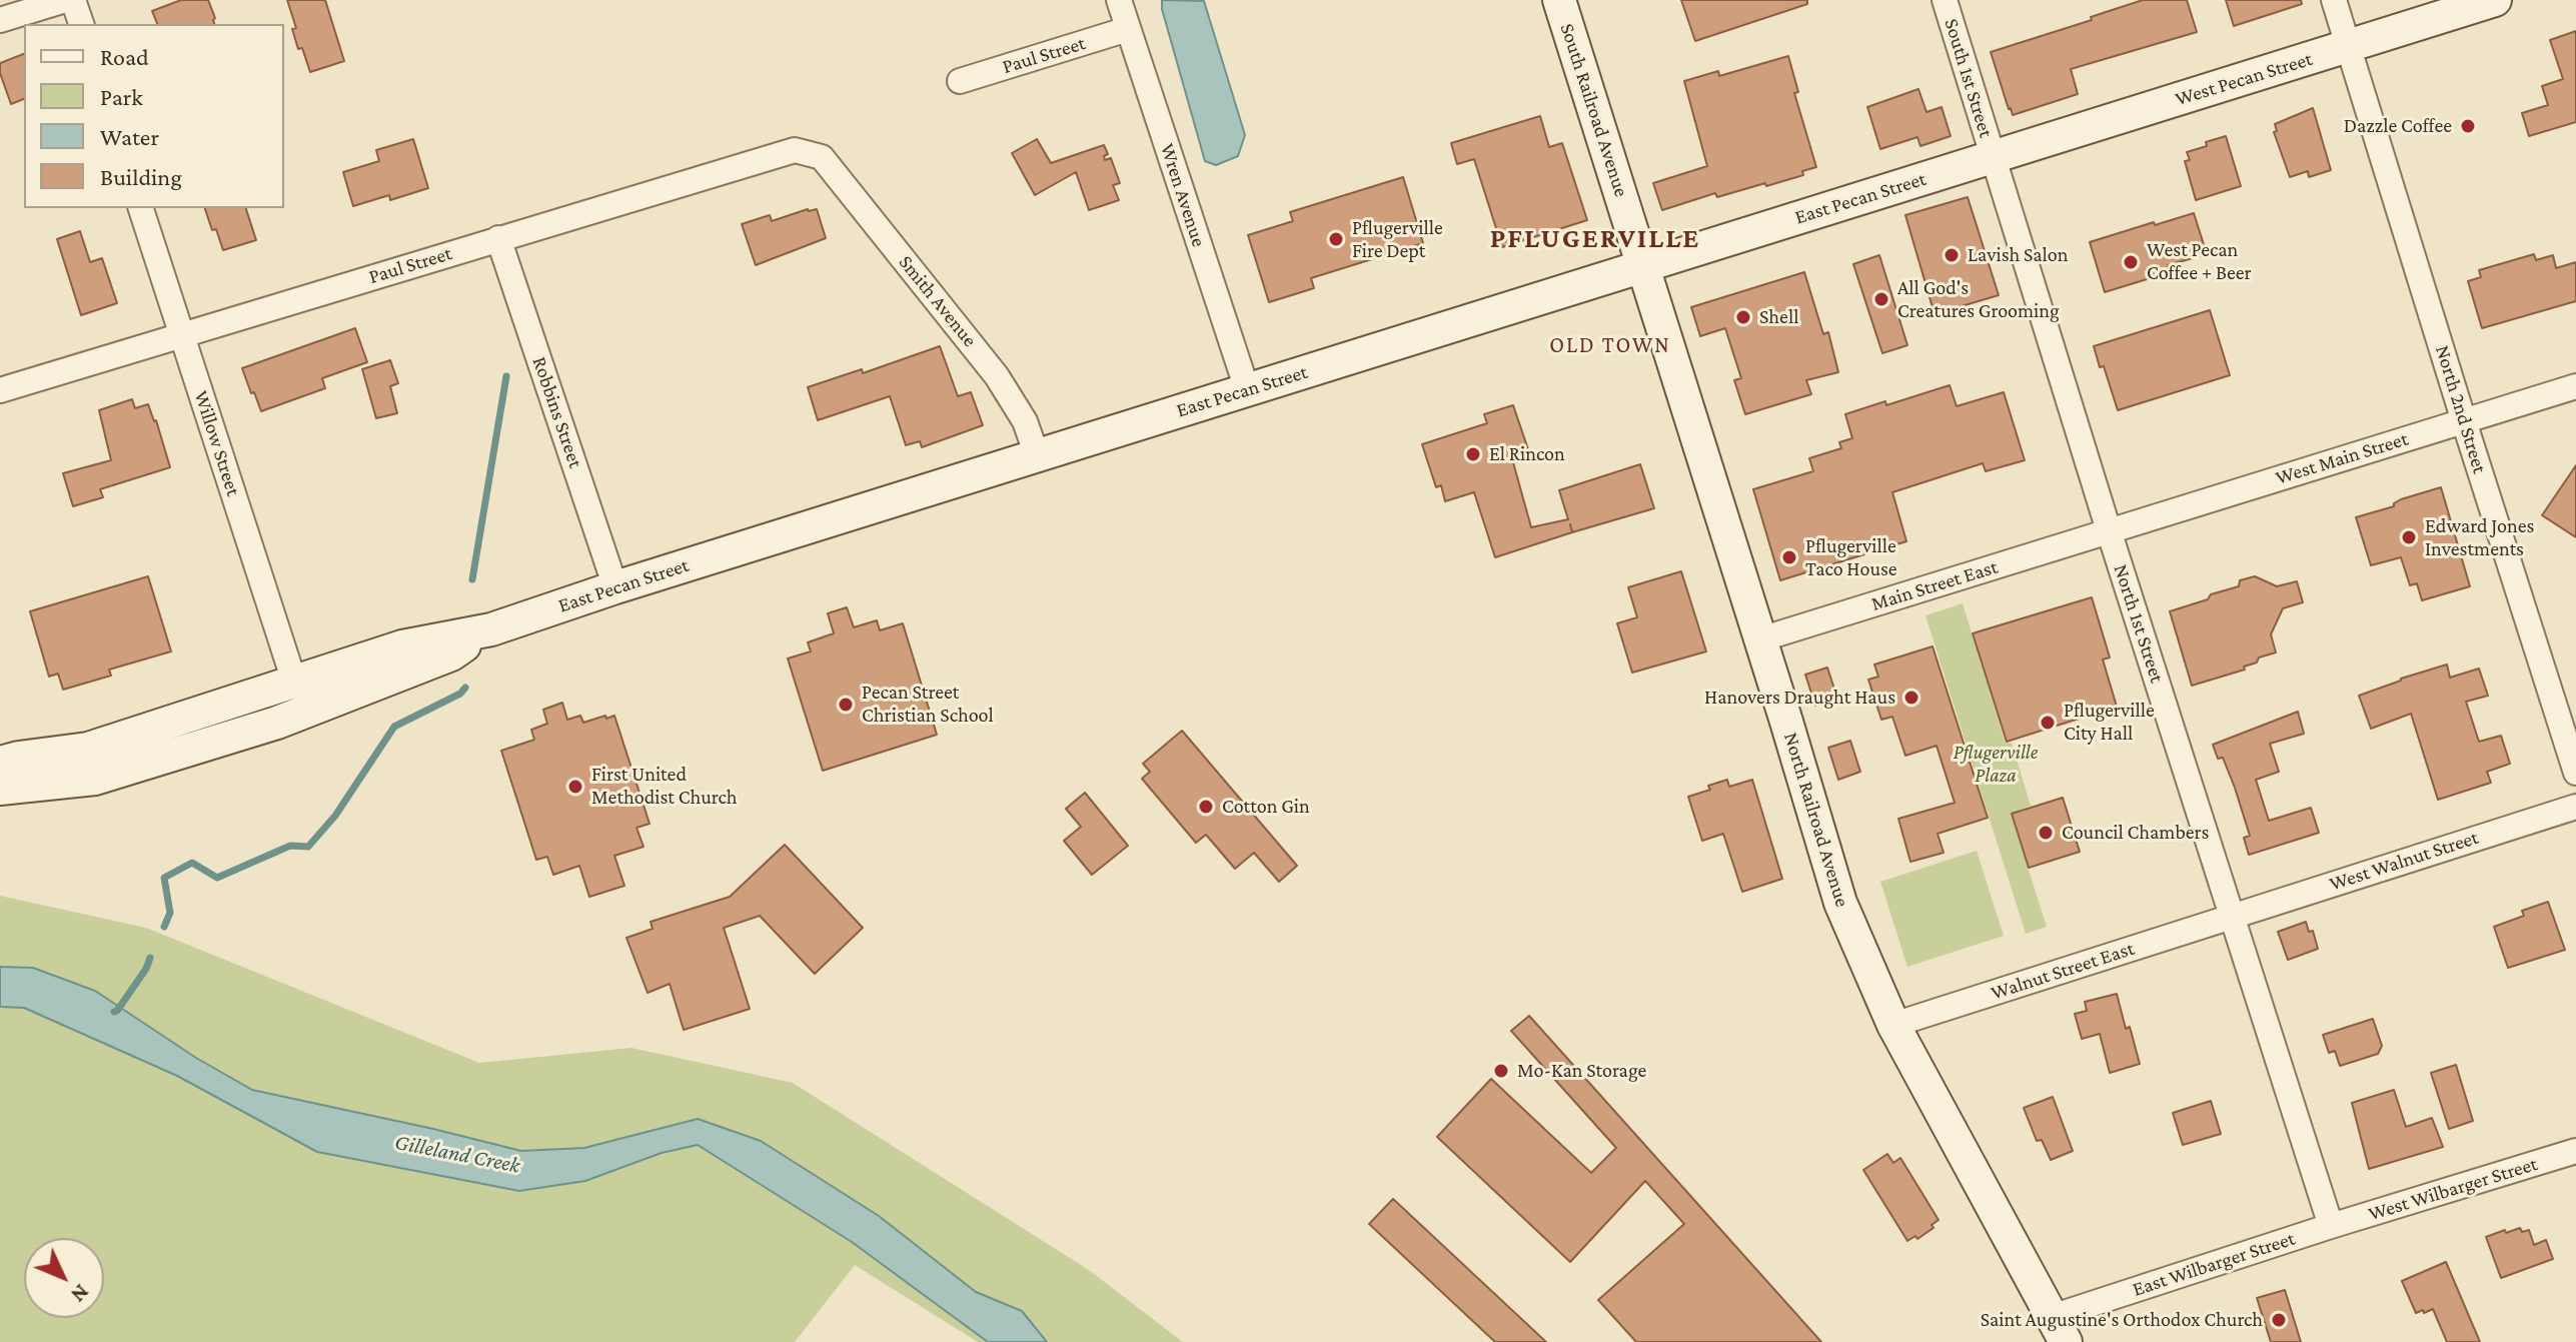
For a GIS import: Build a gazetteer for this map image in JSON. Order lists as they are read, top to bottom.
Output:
{
  "streets": {
    "main road": [
      "West Pecan Street",
      "South Railroad Avenue",
      "East Pecan Street",
      "North Railroad Avenue"
    ],
    "street": [
      "Paul Street",
      "South 1st Street",
      "Wren Avenue",
      "Smith Avenue",
      "North 2nd Street",
      "Robbins Street",
      "Willow Street",
      "West Main Street",
      "Main Street East",
      "North 1st Street",
      "West Walnut Street",
      "Walnut Street East",
      "West Wilbarger Street",
      "East Wilbarger Street"
    ]
  },
  "crossings": [
    ["Paul Street", "Wren Avenue"],
    ["Paul Street", "Smith Avenue"],
    ["Paul Street", "Robbins Street"],
    ["Paul Street", "Willow Street"],
    ["South 1st Street", "West Pecan Street"],
    ["South 1st Street", "East Pecan Street"],
    ["South 1st Street", "North 1st Street"],
    ["West Pecan Street", "East Pecan Street"],
    ["West Pecan Street", "North 2nd Street"],
    ["West Pecan Street", "North 1st Street"],
    ["South Railroad Avenue", "East Pecan Street"],
    ["South Railroad Avenue", "North Railroad Avenue"],
    ["Wren Avenue", "East Pecan Street"],
    ["East Pecan Street", "Smith Avenue"],
    ["East Pecan Street", "Robbins Street"],
    ["East Pecan Street", "Willow Street"],
    ["East Pecan Street", "North 1st Street"],
    ["East Pecan Street", "North Railroad Avenue"],
    ["North 2nd Street", "West Main Street"],
    ["West Main Street", "Main Street East"],
    ["West Main Street", "North 1st Street"],
    ["Main Street East", "North 1st Street"],
    ["Main Street East", "North Railroad Avenue"],
    ["North 1st Street", "West Walnut Street"],
    ["North 1st Street", "Walnut Street East"],
    ["North 1st Street", "West Wilbarger Street"],
    ["North 1st Street", "East Wilbarger Street"],
    ["North Railroad Avenue", "Walnut Street East"],
    ["North Railroad Avenue", "East Wilbarger Street"],
    ["West Walnut Street", "Walnut Street East"],
    ["West Wilbarger Street", "East Wilbarger Street"]
  ],
  "districts": ["PFLUGERVILLE", "OLD TOWN"],
  "water": ["Gilleland Creek"],
  "parks": ["Pflugerville Plaza"],
  "places": [
    "Dazzle Coffee",
    "Pflugerville Fire Dept",
    "Lavish Salon",
    "West Pecan Coffee + Beer",
    "All God's Creatures Grooming",
    "Shell",
    "El Rincon",
    "Edward Jones Investments",
    "Pflugerville Taco House",
    "Hanovers Draught Haus",
    "Pecan Street Christian School",
    "Pflugerville City Hall",
    "First United Methodist Church",
    "Cotton Gin",
    "Council Chambers",
    "Mo-Kan Storage",
    "Saint Augustine's Orthodox Church"
  ],
  "legend": [
    "Road",
    "Park",
    "Water",
    "Building"
  ],
  "north": "bottom right"
}
